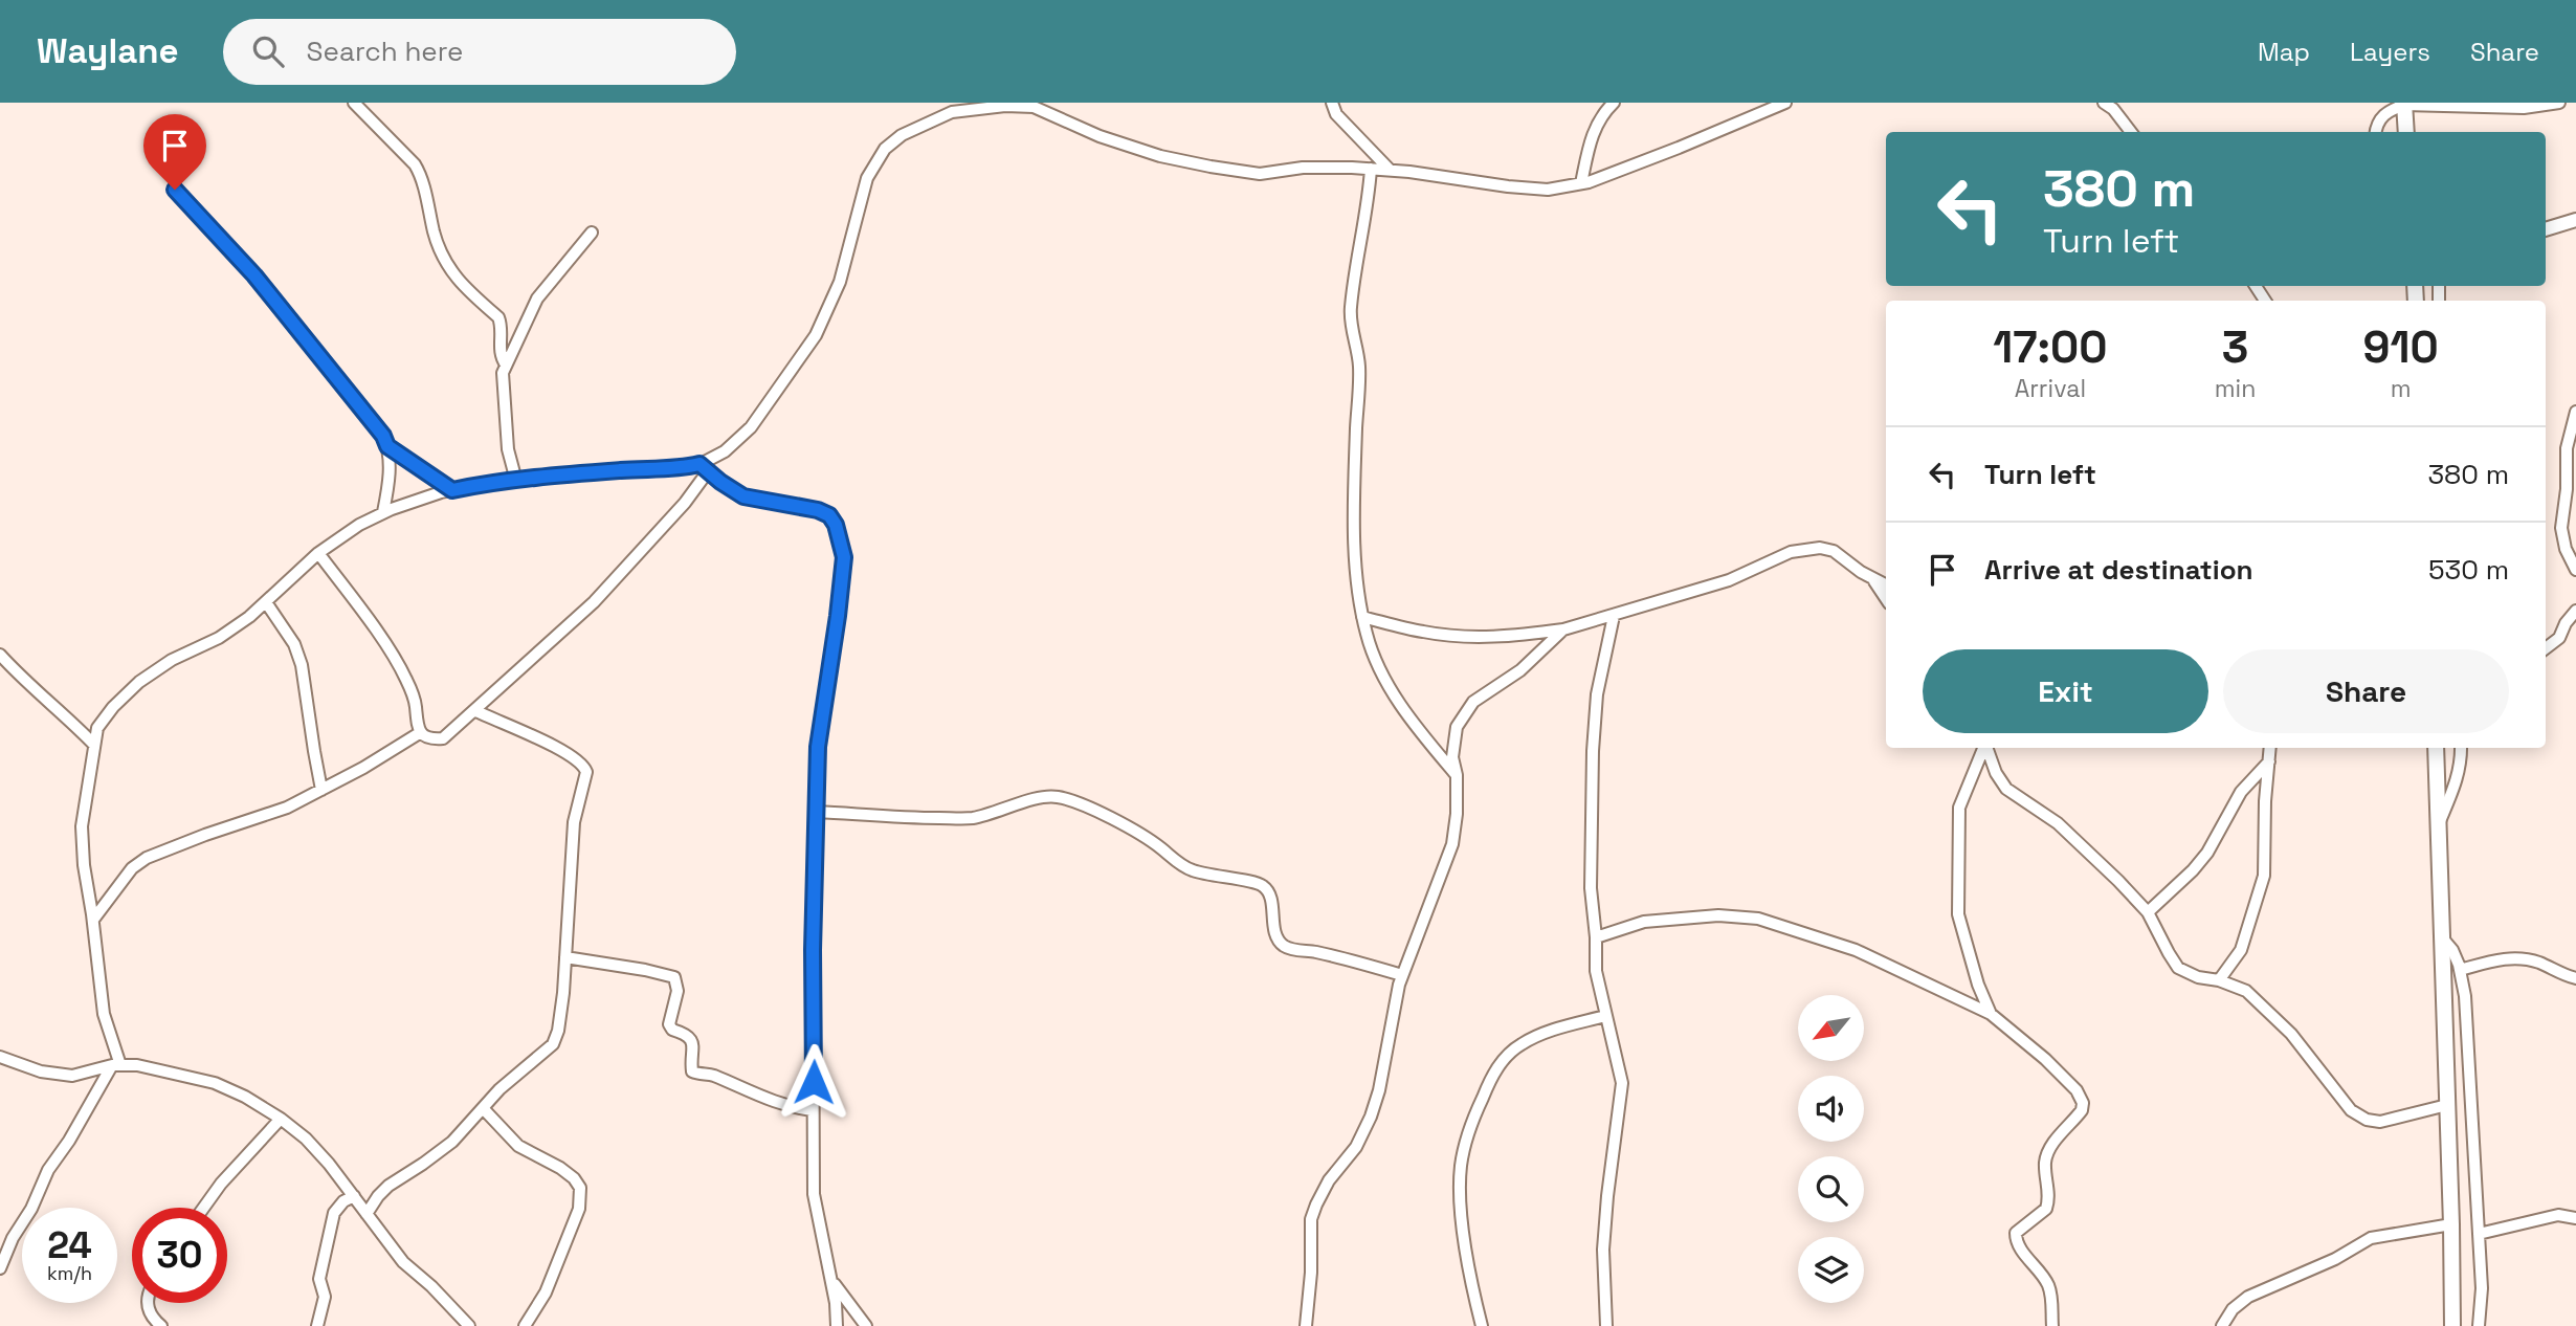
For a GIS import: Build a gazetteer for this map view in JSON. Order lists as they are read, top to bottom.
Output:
{
  "north": "bottom left",
  "page": {
    "header": "Waylane",
    "search": "Search here",
    "nav": ["Map", "Layers", "Share"],
    "turn": ["380 m", "Turn left"],
    "eta": [
      "17:00",
      "Arrival",
      "3",
      "min",
      "910",
      "m"
    ],
    "list": [
      {
        "name": "Turn left",
        "value": "380 m"
      },
      {
        "name": "Arrive at destination",
        "value": "530 m"
      }
    ],
    "buttons": ["Exit", "Share"],
    "speed": "24 km/h",
    "limit": "30"
  }
}
